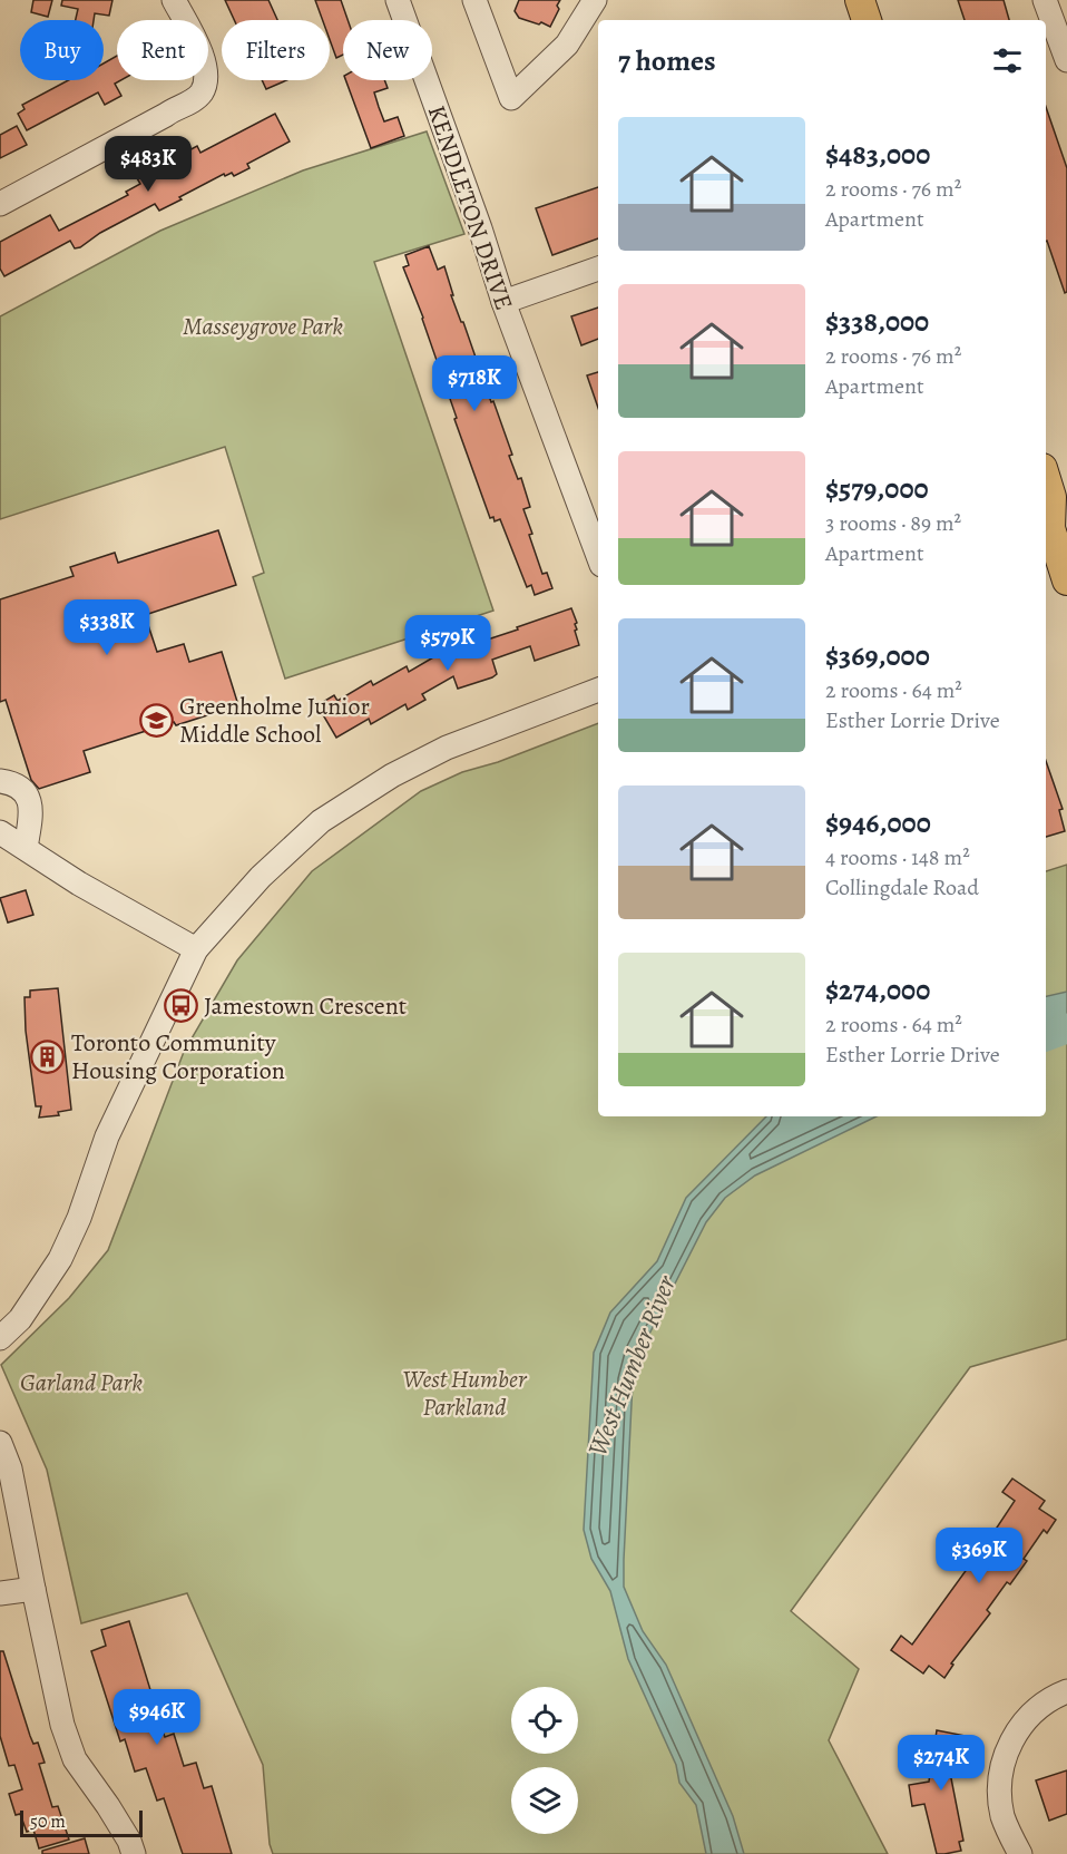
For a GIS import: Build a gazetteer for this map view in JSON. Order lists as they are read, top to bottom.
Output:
{
  "streets": {
    "street": ["KENDLETON DRIVE"]
  },
  "water": ["West Humber River"],
  "parks": ["Masseygrove Park", "West Humber Parkland", "Garland Park"],
  "places": {
    "school or university": ["Greenholme Junior Middle School"],
    "bus stop": ["Jamestown Crescent"],
    "building": ["Toronto Community Housing Corporation"]
  },
  "scale_bar": "50 m",
  "page": {
    "chip": [
      "Buy",
      "Rent",
      "Filters",
      "New"
    ],
    "heading": "7 homes",
    "list": [
      {
        "name": "$483,000",
        "note": "2 rooms · 76 m² · Apartment"
      },
      {
        "name": "$338,000",
        "note": "2 rooms · 76 m² · Apartment"
      },
      {
        "name": "$579,000",
        "note": "3 rooms · 89 m² · Apartment"
      },
      {
        "name": "$369,000",
        "note": "2 rooms · 64 m² · Esther Lorrie Drive"
      },
      {
        "name": "$946,000",
        "note": "4 rooms · 148 m² · Collingdale Road"
      },
      {
        "name": "$274,000",
        "note": "2 rooms · 64 m² · Esther Lorrie Drive"
      }
    ],
    "price": [
      "$483K",
      "$718K",
      "$338K",
      "$579K",
      "$369K",
      "$946K",
      "$274K"
    ],
    "scale": "50 m"
  }
}
